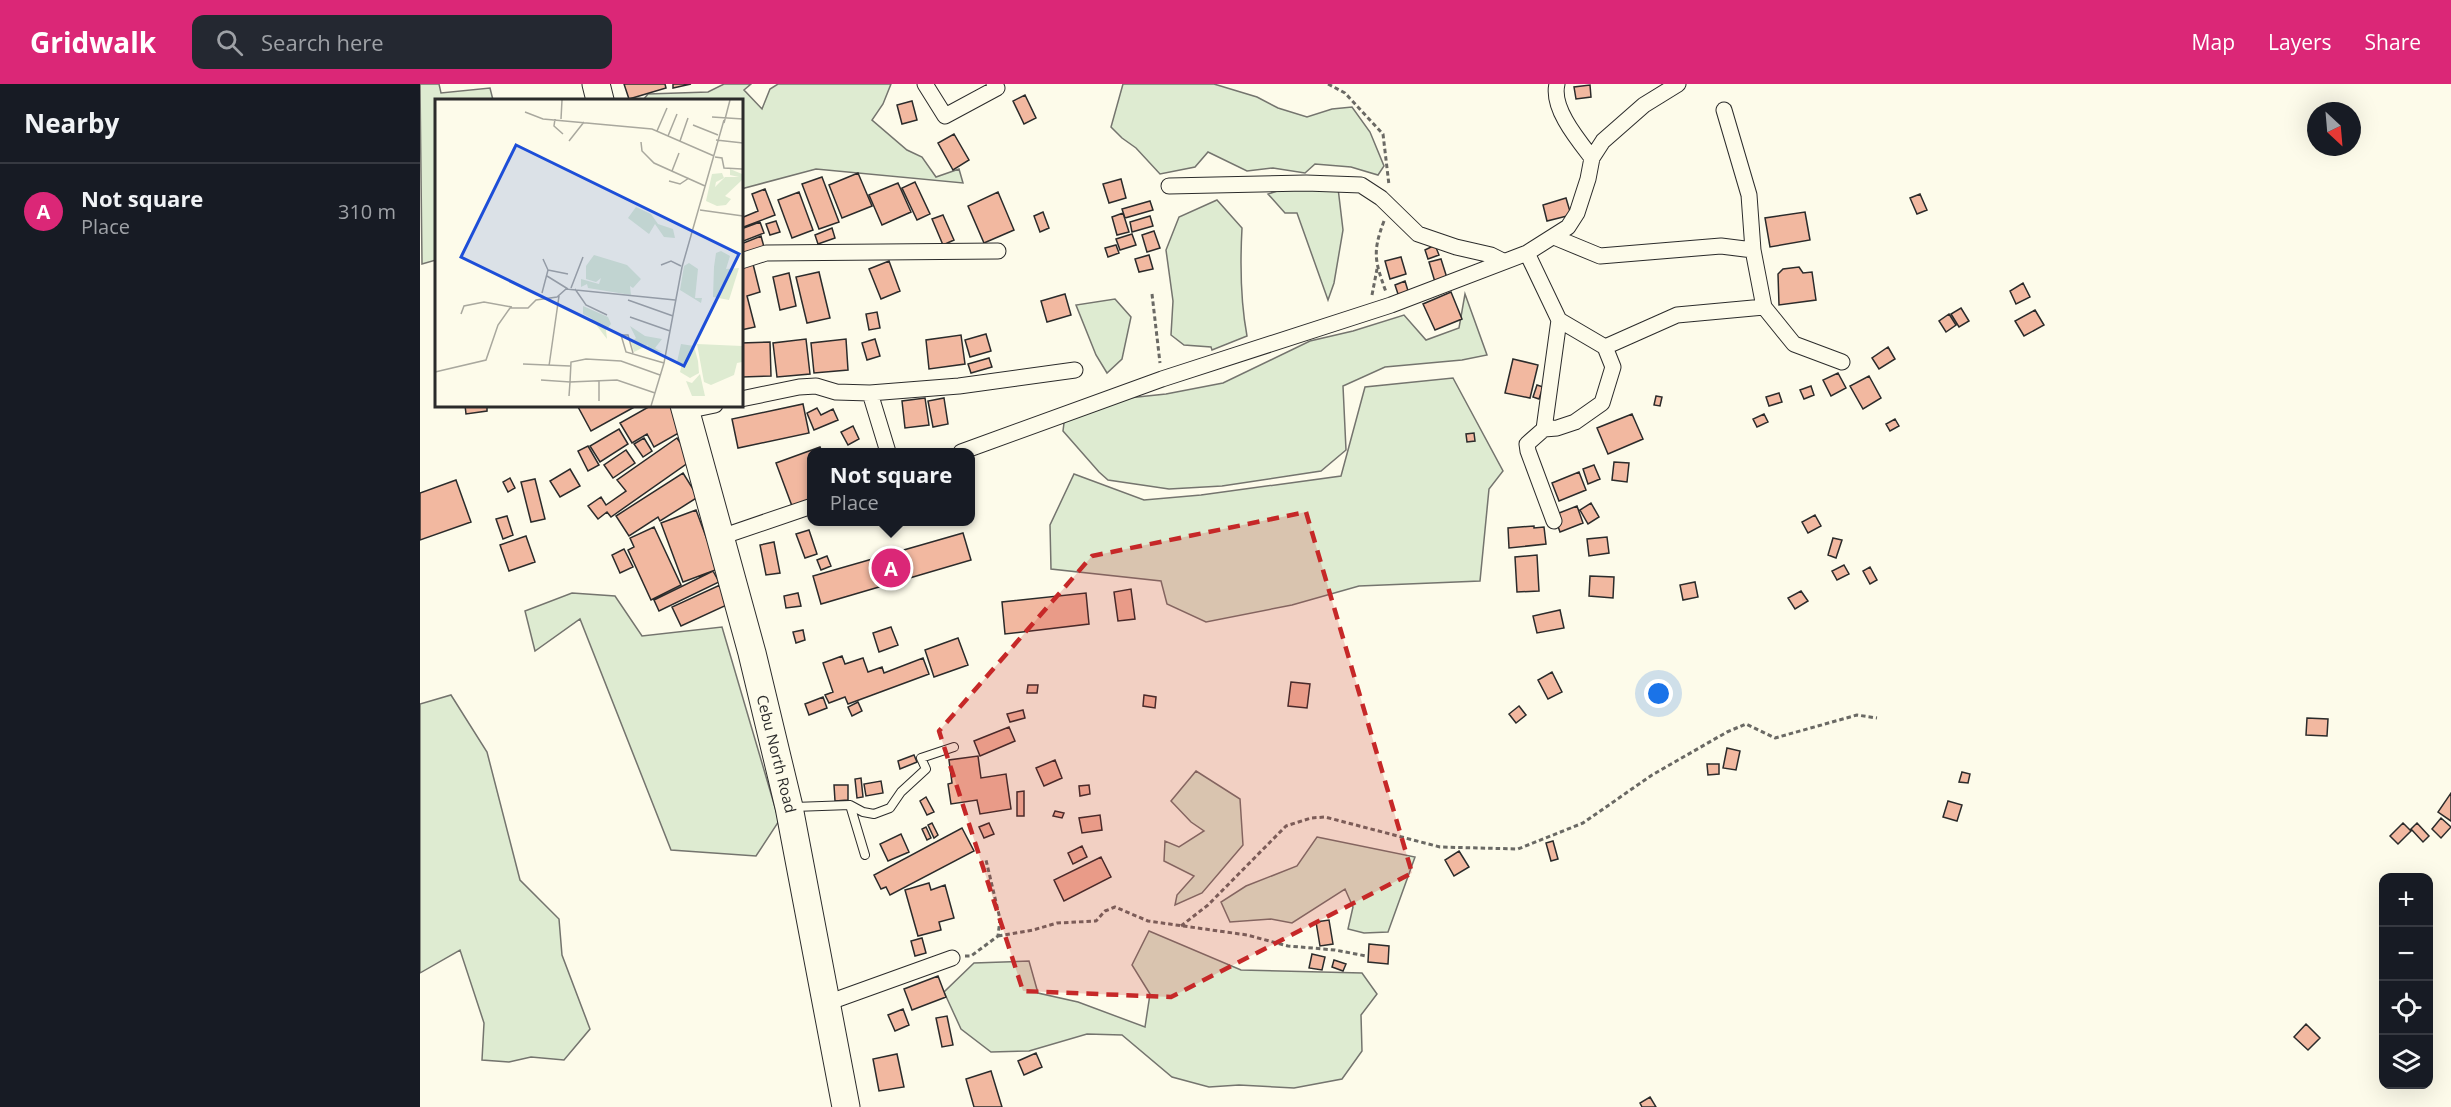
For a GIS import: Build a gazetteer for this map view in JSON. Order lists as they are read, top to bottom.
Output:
{
  "streets": {
    "highway": ["Cebu North Road"]
  },
  "north": "bottom right",
  "page": {
    "header": "Gridwalk",
    "search": "Search here",
    "nav": ["Map", "Layers", "Share"],
    "heading": "Nearby",
    "list": [
      {
        "mark": "A",
        "name": "Not square",
        "note": "Place",
        "value": "310 m"
      }
    ],
    "popup": ["Not square", "Place"],
    "pins": "A",
    "map_buttons": ["+", "−"]
  }
}
